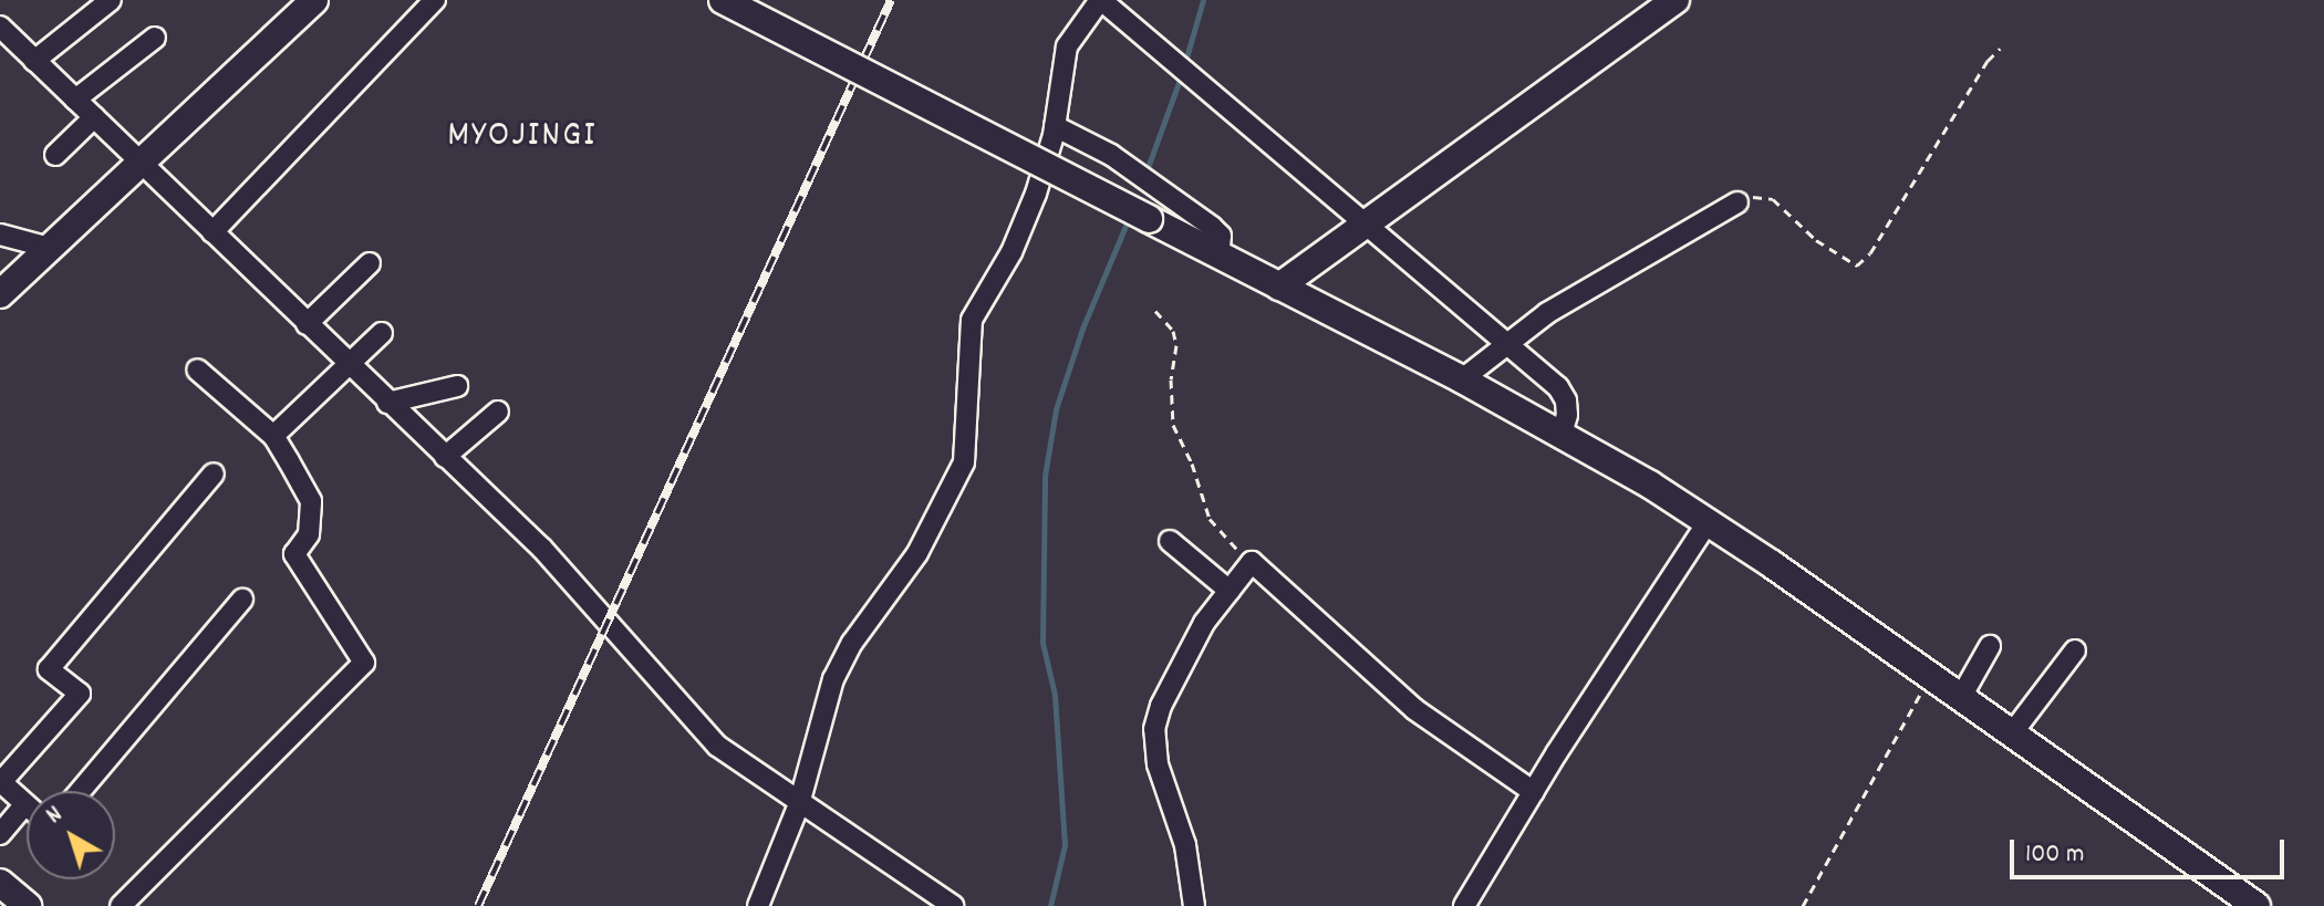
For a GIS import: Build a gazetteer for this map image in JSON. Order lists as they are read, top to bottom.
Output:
{
  "districts": ["MYOJINGI"],
  "scale_bar": "100 m",
  "north": "top left"
}
